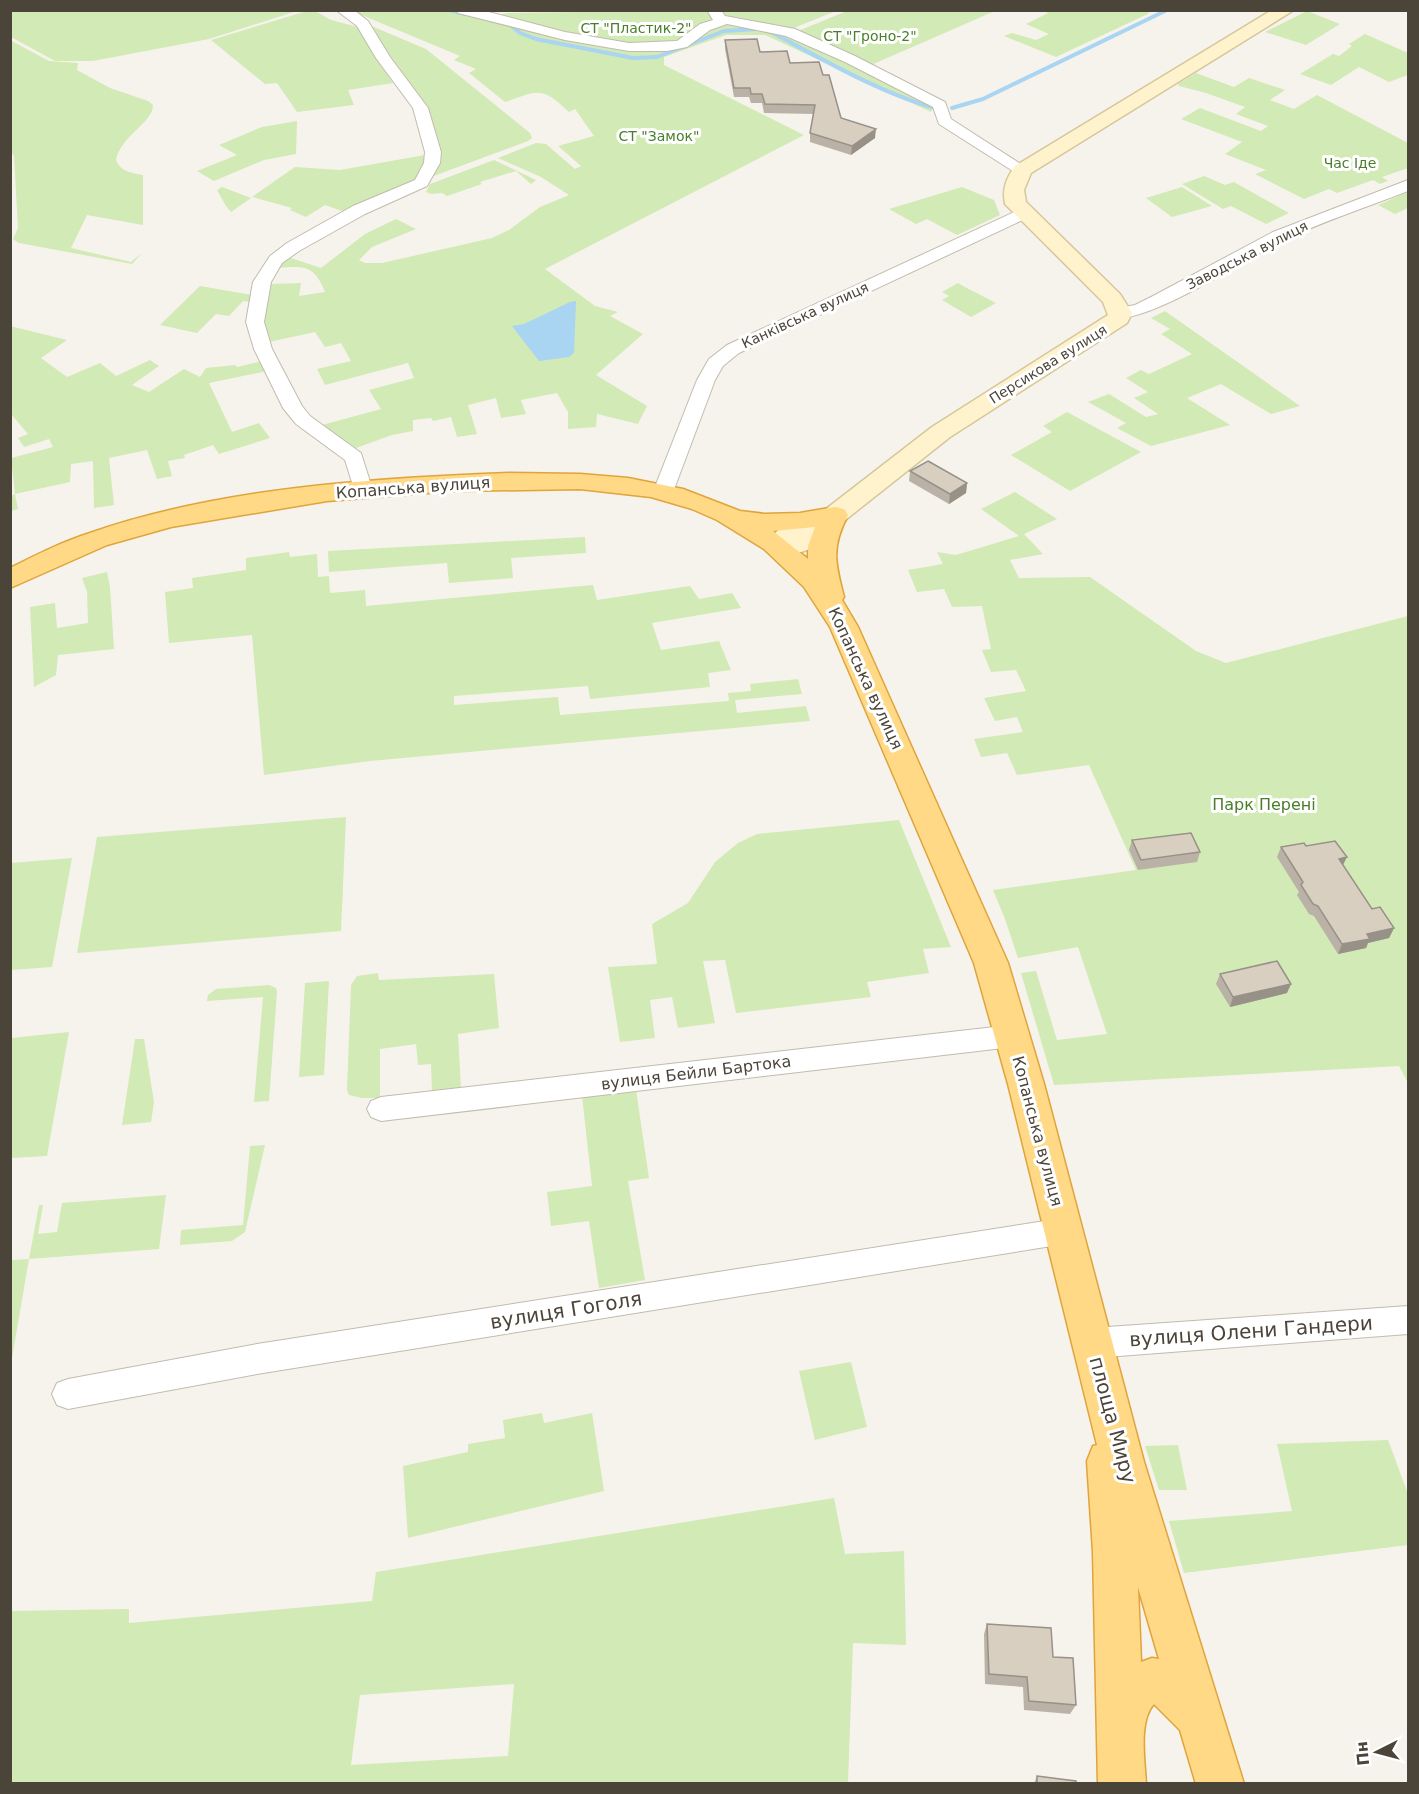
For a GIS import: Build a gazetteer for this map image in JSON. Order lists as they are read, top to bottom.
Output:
{
  "streets": {
    "highway": ["Копанська вулиця", "площа Миру"],
    "main road": ["Персикова вулиця"],
    "street": [
      "Заводська вулиця",
      "Канківська вулиця",
      "вулиця Бейли Бартока",
      "вулиця Гоголя",
      "вулиця Олени Гандери"
    ]
  },
  "crossings": [
    ["Заводська вулиця", "Персикова вулиця"],
    ["Канківська вулиця", "Персикова вулиця"],
    ["Канківська вулиця", "Копанська вулиця"],
    ["Персикова вулиця", "Копанська вулиця"],
    ["Копанська вулиця", "вулиця Бейли Бартока"],
    ["Копанська вулиця", "вулиця Гоголя"],
    ["Копанська вулиця", "вулиця Олени Гандери"],
    ["Копанська вулиця", "площа Миру"],
    ["вулиця Олени Гандери", "площа Миру"]
  ],
  "parks": [
    "СТ \"Пластик-2\"",
    "СТ \"Гроно-2\"",
    "СТ \"Замок\"",
    "Час Іде",
    "Парк Перені"
  ],
  "north": "left"
}
